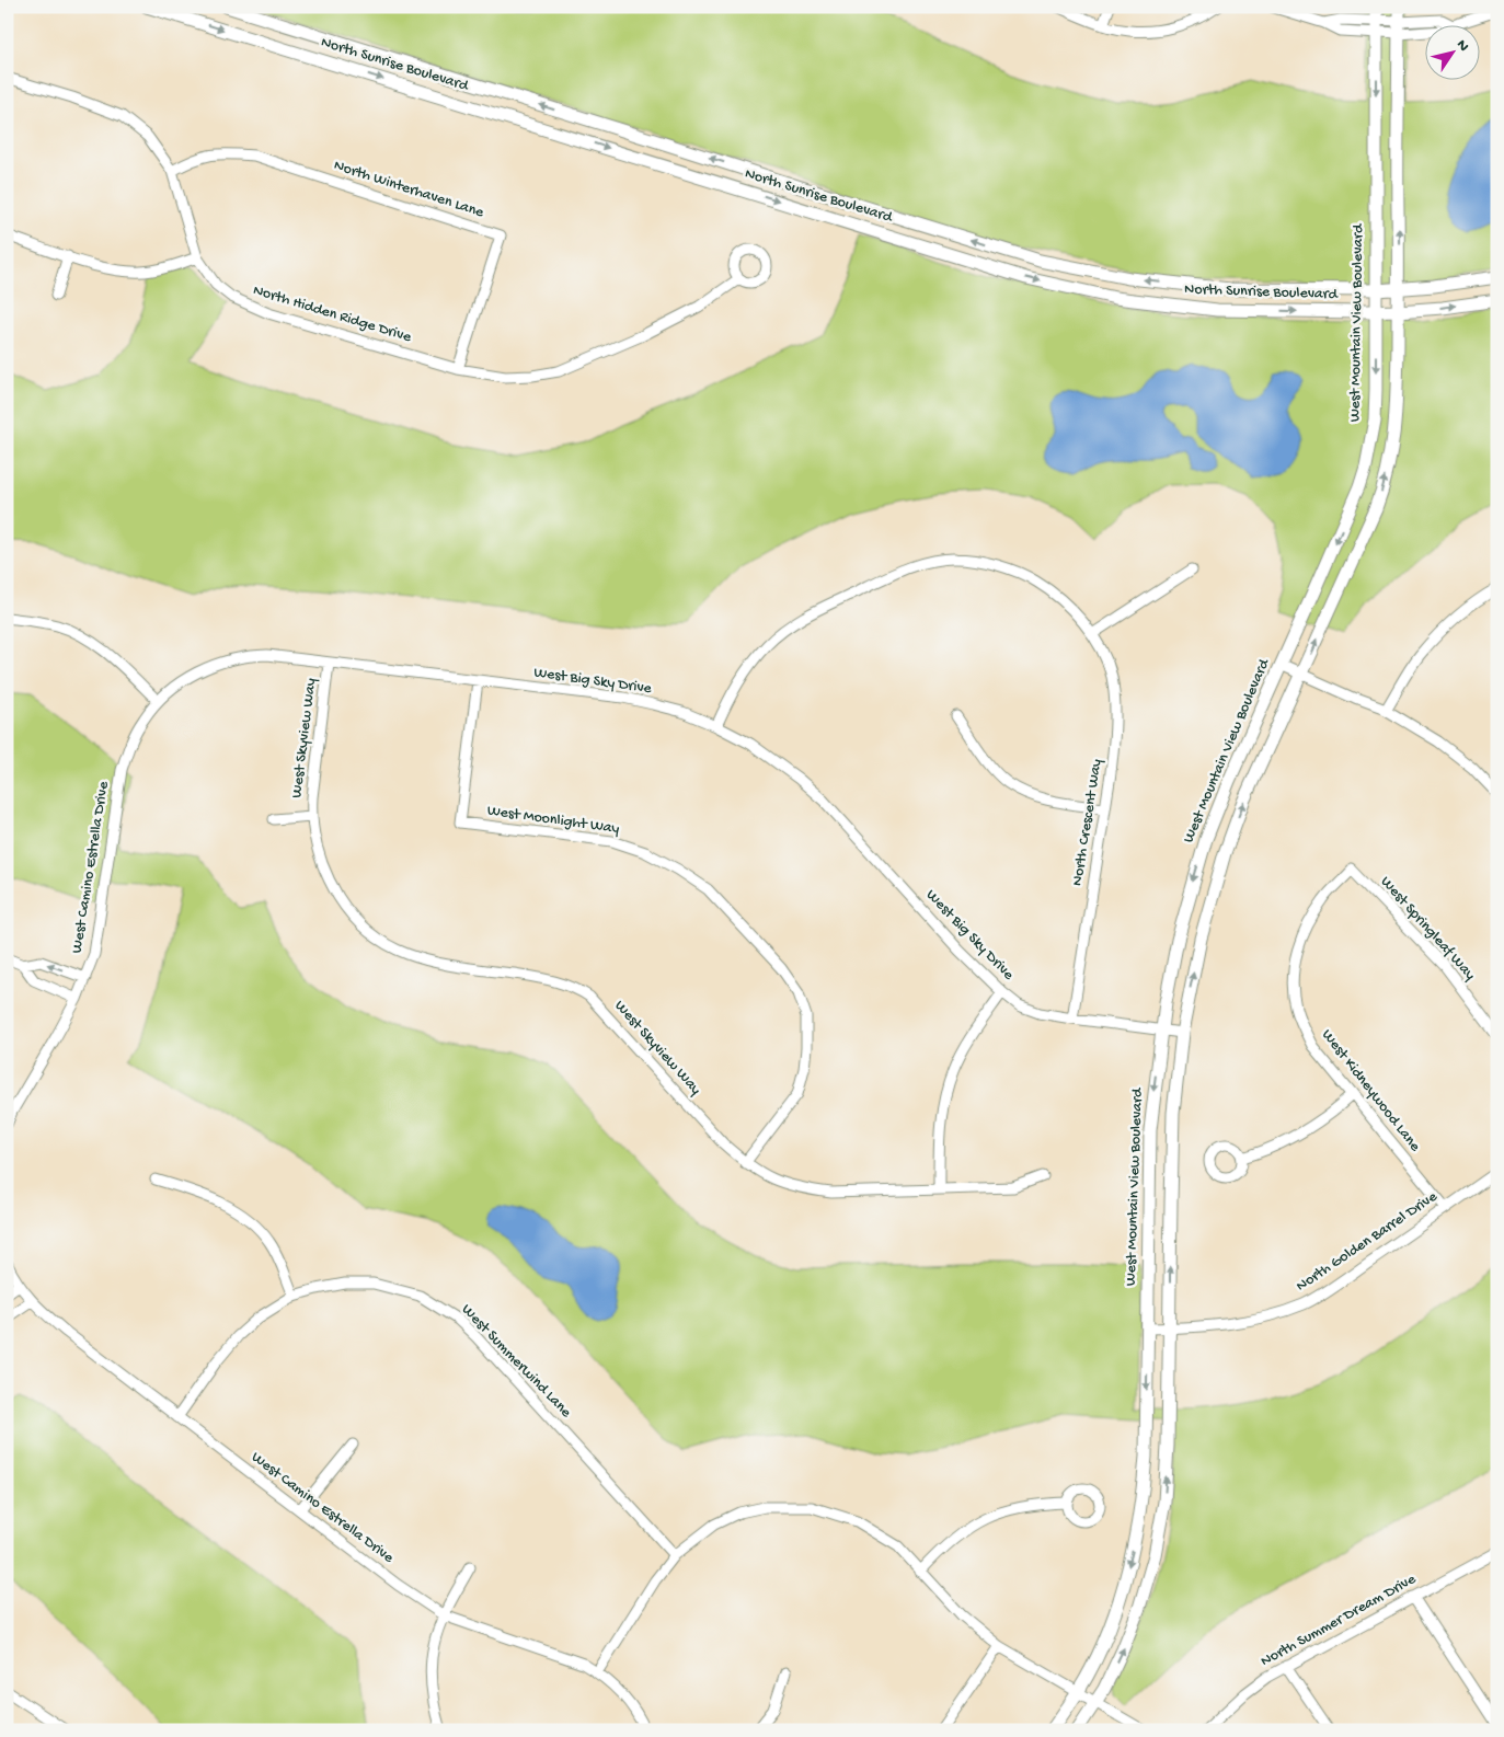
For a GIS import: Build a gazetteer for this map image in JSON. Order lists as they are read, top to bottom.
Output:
{
  "streets": {
    "street": [
      "North Sunrise Boulevard",
      "North Winterhaven Lane",
      "North Hidden Ridge Drive",
      "West Mountain View Boulevard",
      "West Big Sky Drive",
      "West Skyview Way",
      "West Moonlight Way",
      "North Crescent Way",
      "West Camino Estrella Drive",
      "West Springleaf Way",
      "West Kidneywood Lane",
      "North Golden Barrel Drive",
      "West Summerwind Lane",
      "North Summer Dream Drive"
    ]
  },
  "crossings": [
    ["North Sunrise Boulevard", "West Mountain View Boulevard"],
    ["North Winterhaven Lane", "North Hidden Ridge Drive"],
    ["West Mountain View Boulevard", "West Big Sky Drive"],
    ["West Mountain View Boulevard", "North Golden Barrel Drive"],
    ["West Big Sky Drive", "West Skyview Way"],
    ["West Big Sky Drive", "West Moonlight Way"],
    ["West Big Sky Drive", "North Crescent Way"],
    ["West Big Sky Drive", "West Camino Estrella Drive"],
    ["West Skyview Way", "West Moonlight Way"],
    ["West Camino Estrella Drive", "West Summerwind Lane"],
    ["West Springleaf Way", "West Kidneywood Lane"],
    ["West Kidneywood Lane", "North Golden Barrel Drive"]
  ],
  "north": "top right"
}
